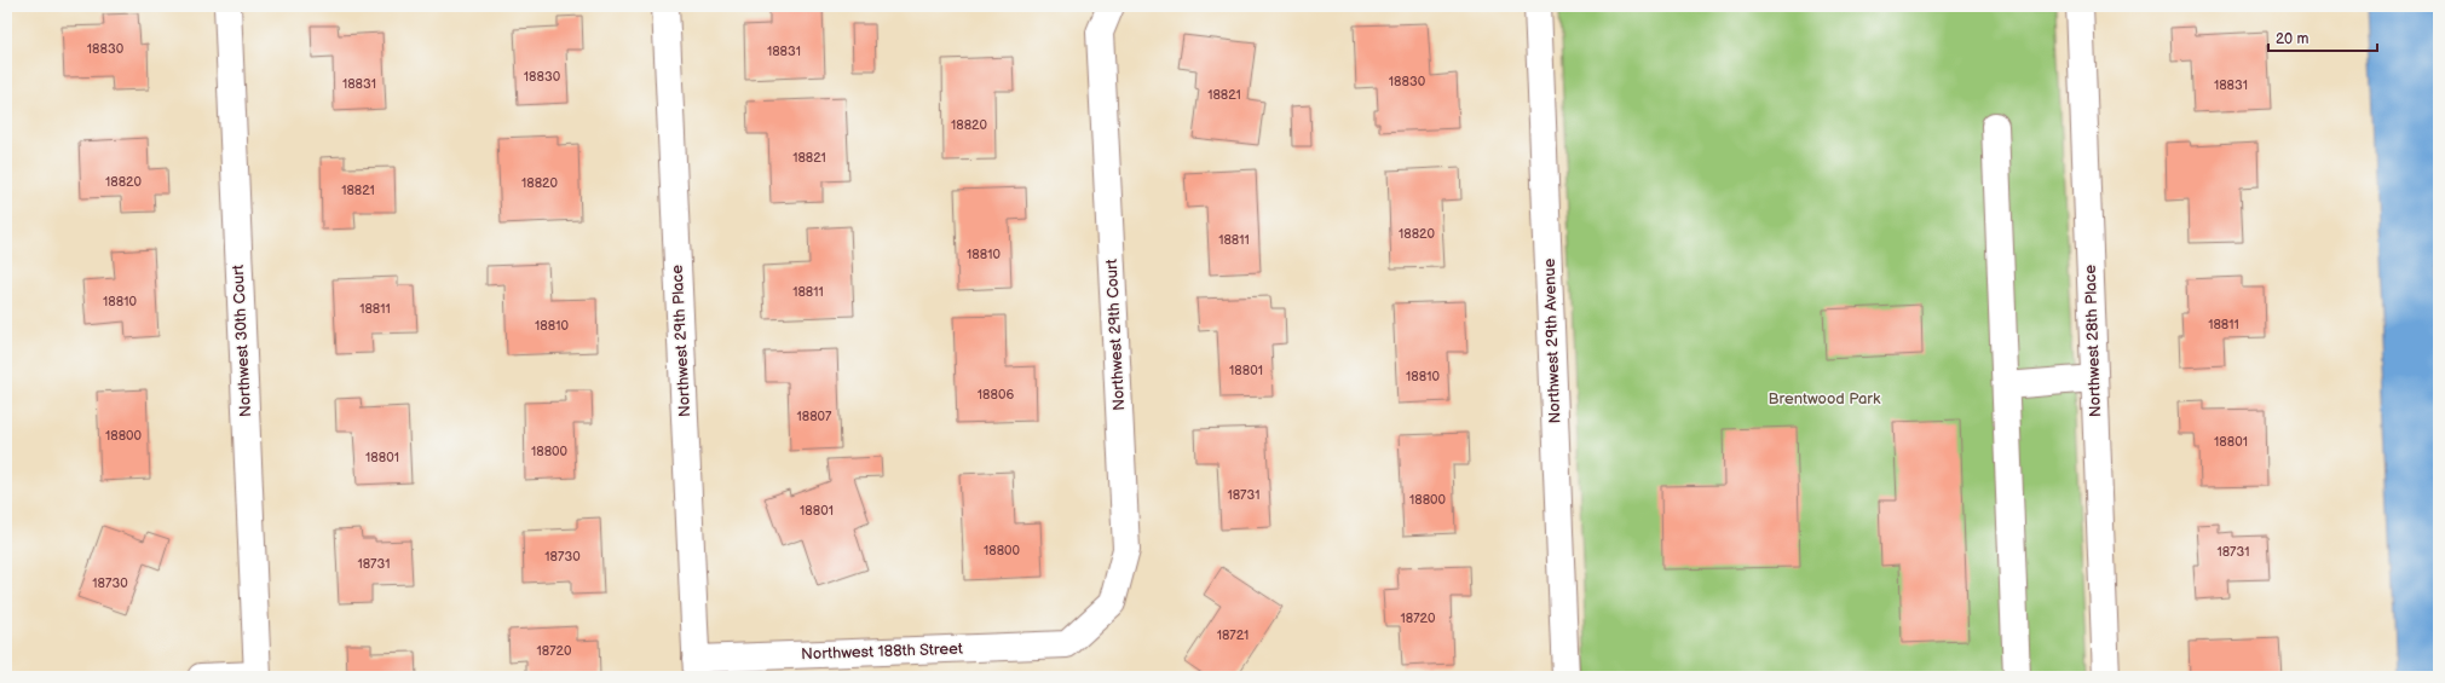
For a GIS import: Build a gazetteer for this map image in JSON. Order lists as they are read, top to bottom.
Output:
{
  "streets": {
    "street": [
      "Northwest 29th Court",
      "Northwest 30th Court",
      "Northwest 29th Place",
      "Northwest 29th Avenue",
      "Northwest 28th Place",
      "Northwest 188th Street"
    ]
  },
  "crossings": [
    ["Northwest 29th Court", "Northwest 188th Street"],
    ["Northwest 29th Place", "Northwest 188th Street"]
  ],
  "parks": ["Brentwood Park"],
  "house_numbers": [
    "18830",
    "18831",
    "18830",
    "18830",
    "18831",
    "18831",
    "18821",
    "18820",
    "18821",
    "18820",
    "18820",
    "18821",
    "18820",
    "18811",
    "18810",
    "18811",
    "18810",
    "18811",
    "18811",
    "18810",
    "18801",
    "18810",
    "18806",
    "18807",
    "18800",
    "18801",
    "18800",
    "18801",
    "18731",
    "18800",
    "18801",
    "18800",
    "18731",
    "18730",
    "18731",
    "18730",
    "18720",
    "18721",
    "18720"
  ],
  "scale_bar": "20 m"
}
